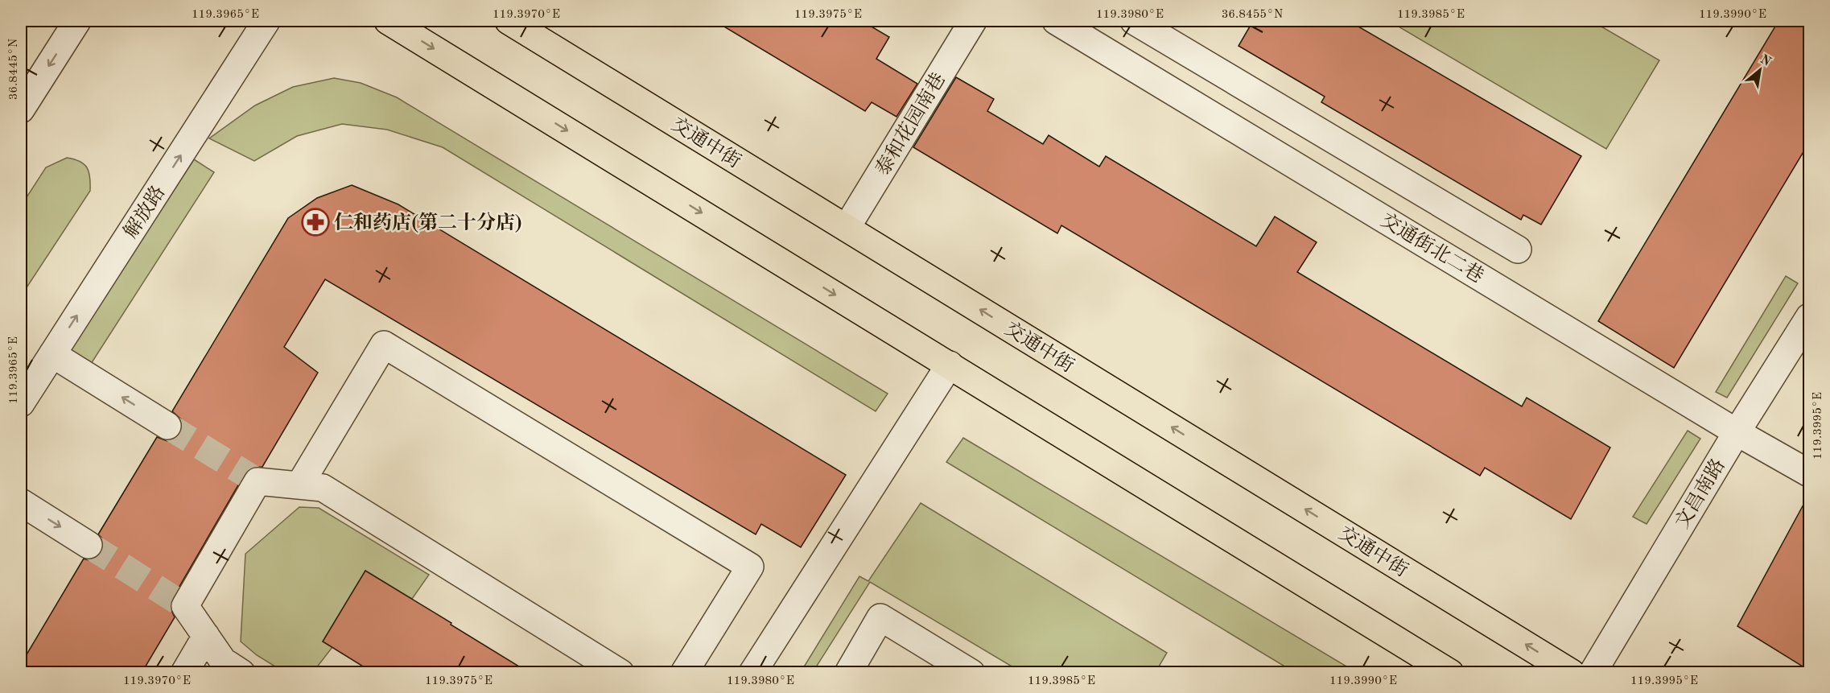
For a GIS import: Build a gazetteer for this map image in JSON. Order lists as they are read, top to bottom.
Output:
{
  "streets": {
    "main road": ["交通中街"],
    "street": [
      "泰和花园南巷",
      "解放路",
      "交通街北二巷",
      "文昌南路"
    ]
  },
  "crossings": [
    ["泰和花园南巷", "交通中街"],
    ["交通街北二巷", "文昌南路"]
  ],
  "one_way": ["解放路"],
  "places": {
    "pharmacy": ["仁和药店(第二十分店)"]
  },
  "north": "top right",
  "coordinates": [
    "119.3965°E",
    "119.3970°E",
    "119.3975°E",
    "119.3980°E",
    "36.8455°N",
    "119.3985°E",
    "119.3990°E",
    "36.8445°N",
    "119.3995°E"
  ]
}
